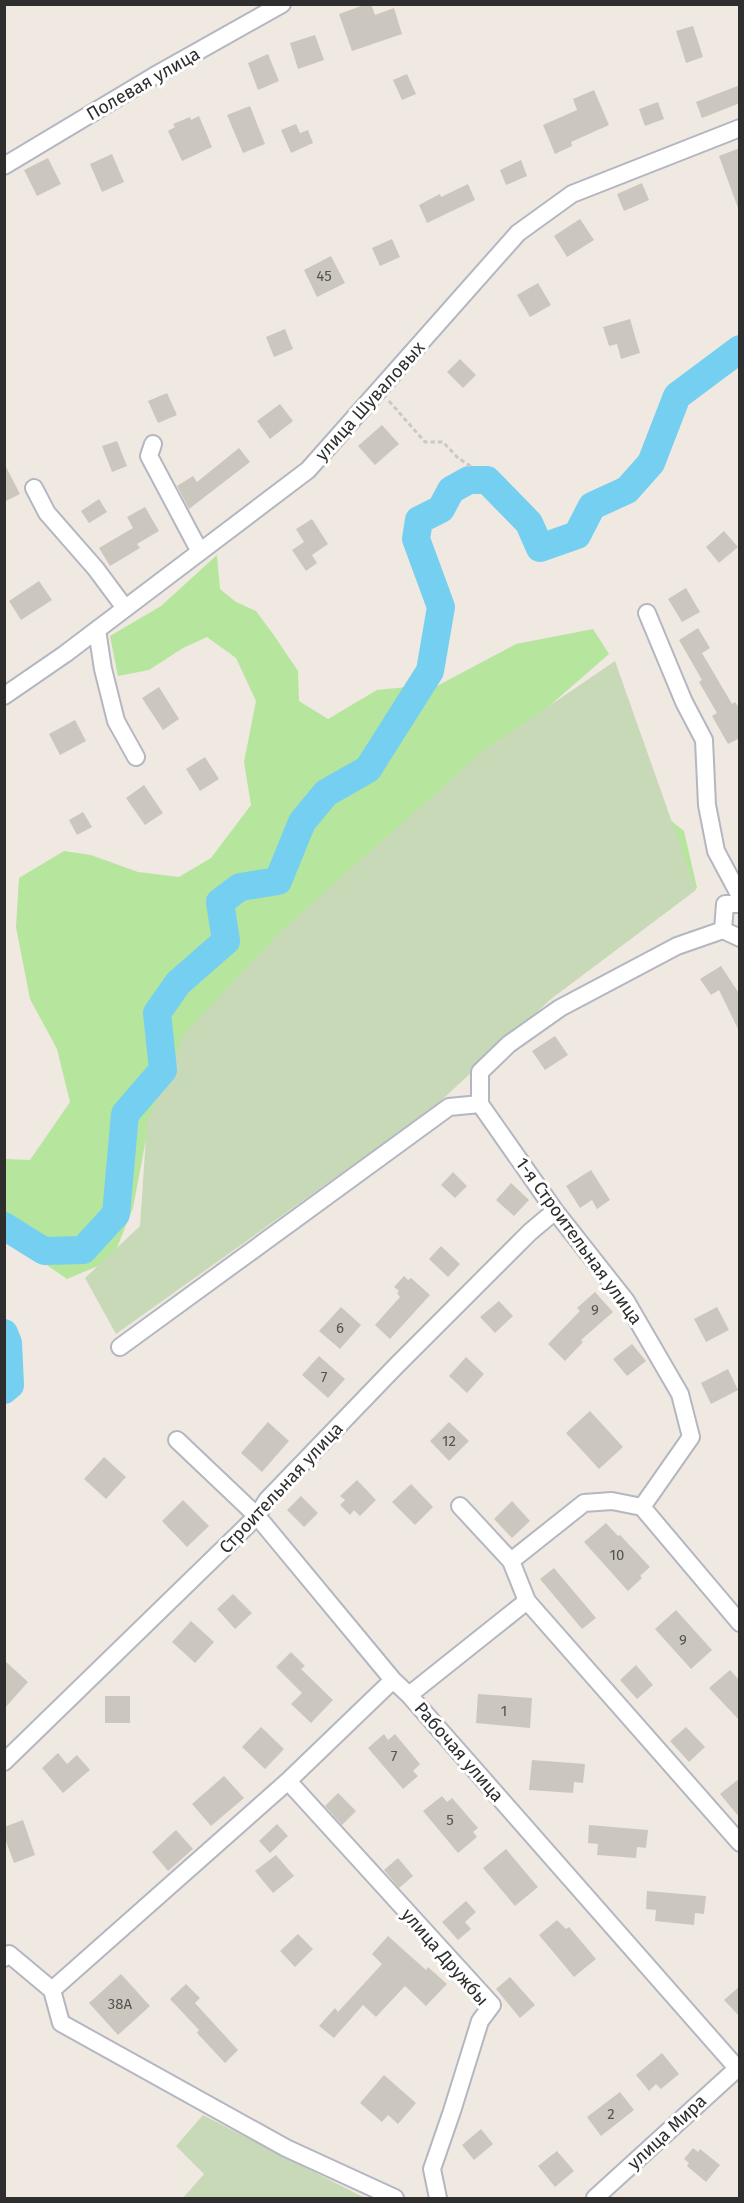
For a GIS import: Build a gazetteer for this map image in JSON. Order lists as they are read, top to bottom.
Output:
{
  "streets": {
    "street": [
      "Полевая улица",
      "улица Шуваловых",
      "1-я Строительная улица",
      "Строительная улица",
      "Рабочая улица",
      "улица Дружбы",
      "улица Мира"
    ]
  },
  "crossings": [
    ["1-я Строительная улица", "Строительная улица"],
    ["Строительная улица", "Рабочая улица"],
    ["Рабочая улица", "улица Мира"]
  ],
  "house_numbers": [
    "45",
    "9",
    "6",
    "7",
    "12",
    "10",
    "9",
    "1",
    "7",
    "5",
    "38А",
    "2"
  ]
}
